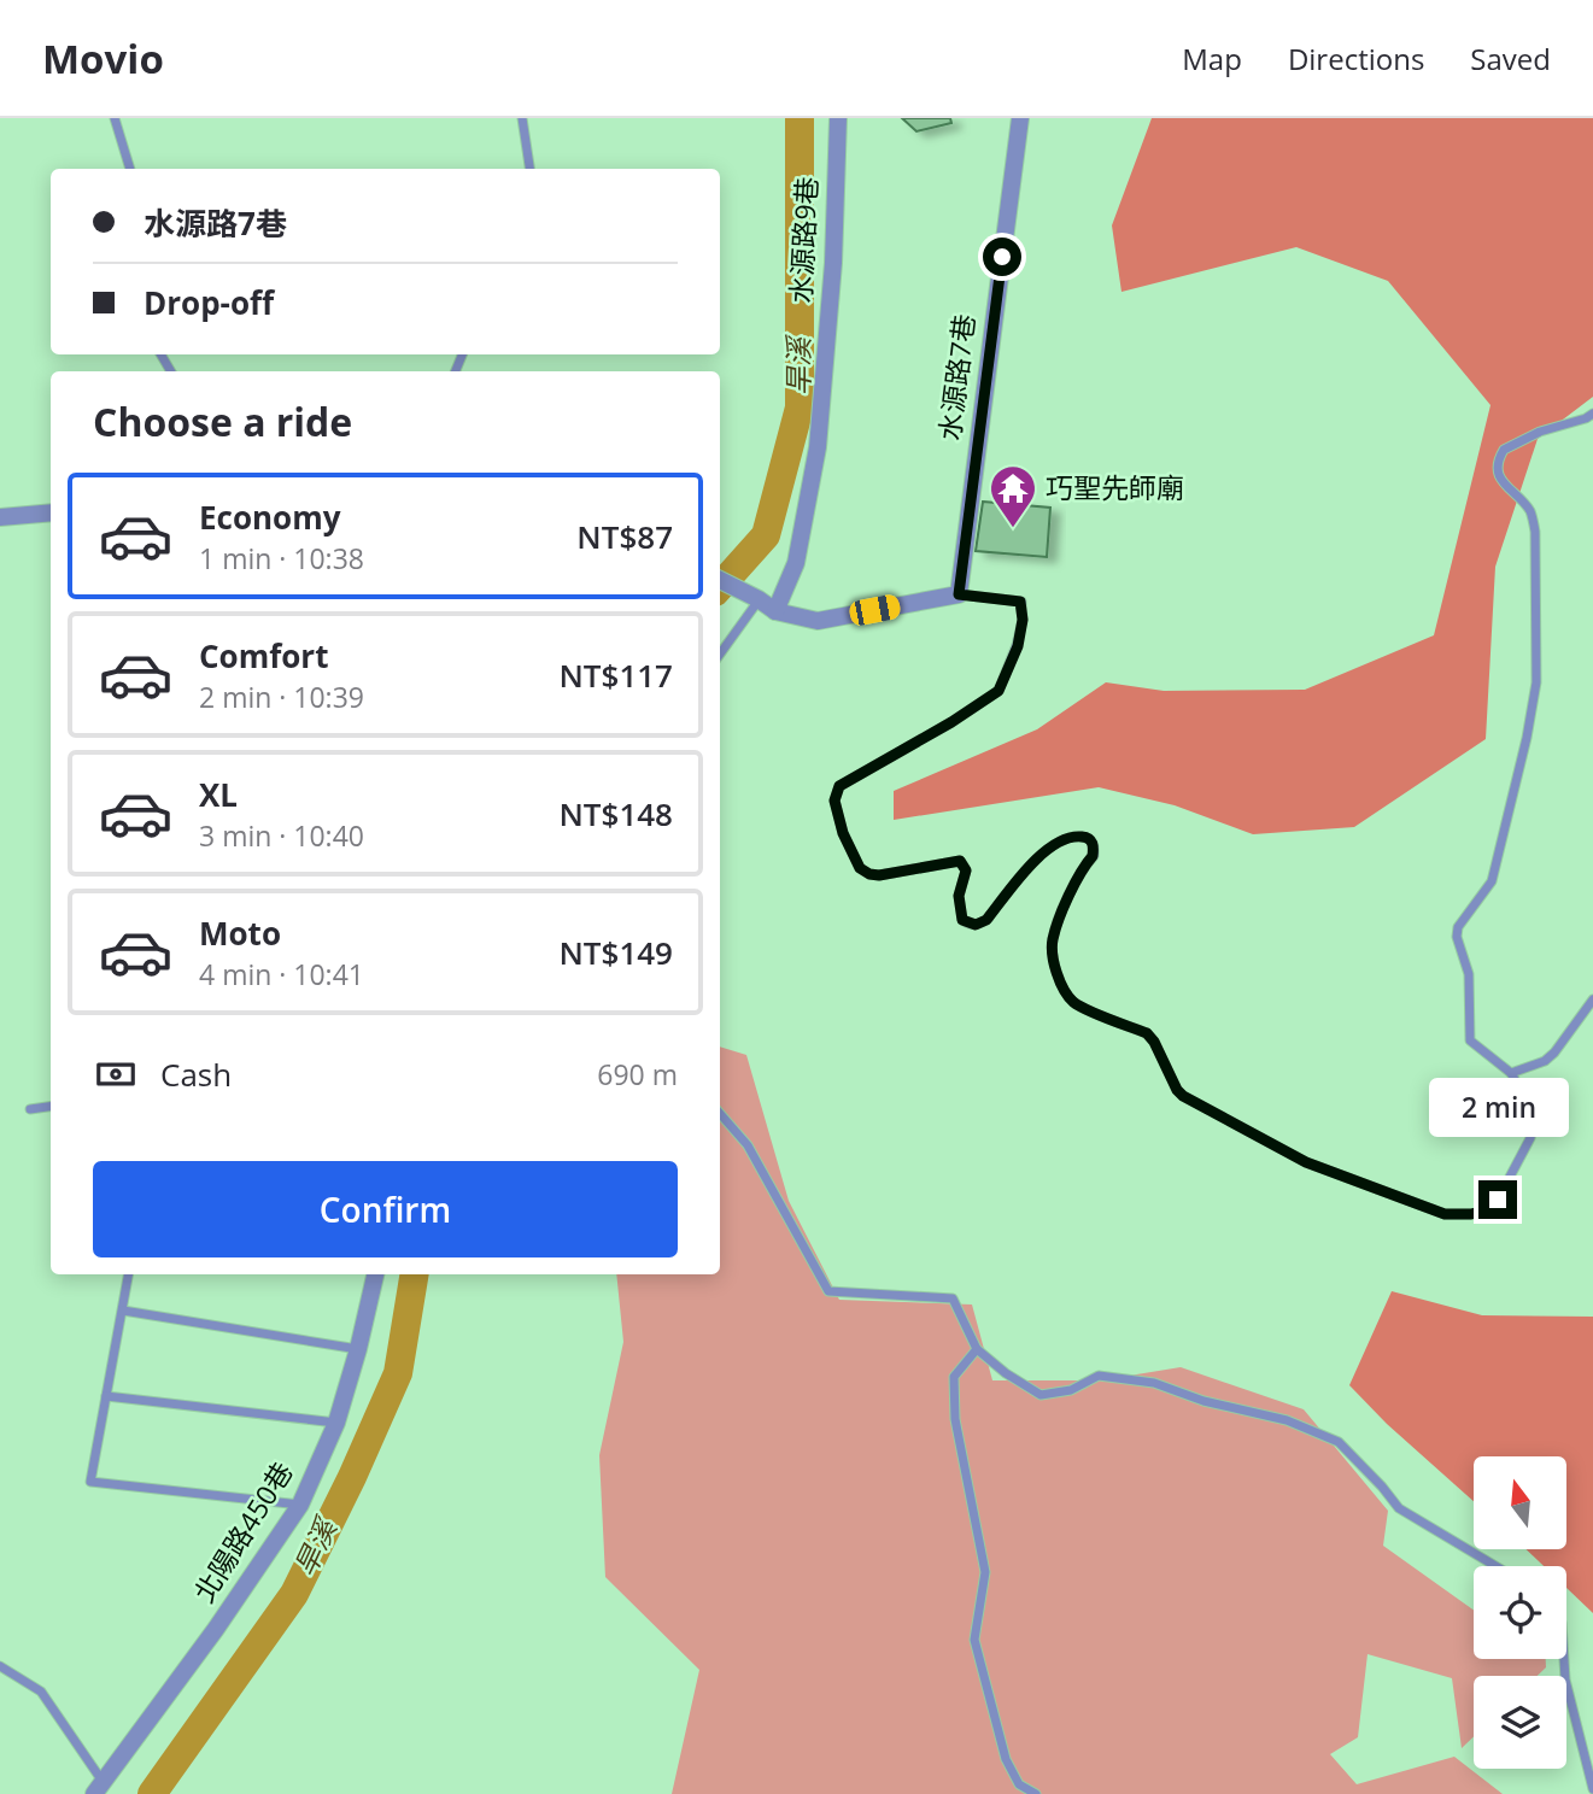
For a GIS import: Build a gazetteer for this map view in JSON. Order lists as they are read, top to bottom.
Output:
{
  "streets": {
    "street": ["水源路9巷", "水源路7巷", "北陽路450巷"]
  },
  "water": ["旱溪"],
  "places": {
    "temple": ["巧聖先師廟"]
  },
  "north": "top",
  "page": {
    "header": "Movio",
    "nav": ["Map", "Directions", "Saved"],
    "banner": ["水源路7巷", "Drop-off"],
    "heading": "Choose a ride",
    "list": [
      {
        "name": "Economy",
        "note": "1 min · 10:38",
        "value": "NT$87"
      },
      {
        "name": "Comfort",
        "note": "2 min · 10:39",
        "value": "NT$117"
      },
      {
        "name": "XL",
        "note": "3 min · 10:40",
        "value": "NT$148"
      },
      {
        "name": "Moto",
        "note": "4 min · 10:41",
        "value": "NT$149"
      }
    ],
    "pay": ["Cash", "690 m"],
    "bubble": "2 min",
    "buttons": "Confirm"
  }
}
